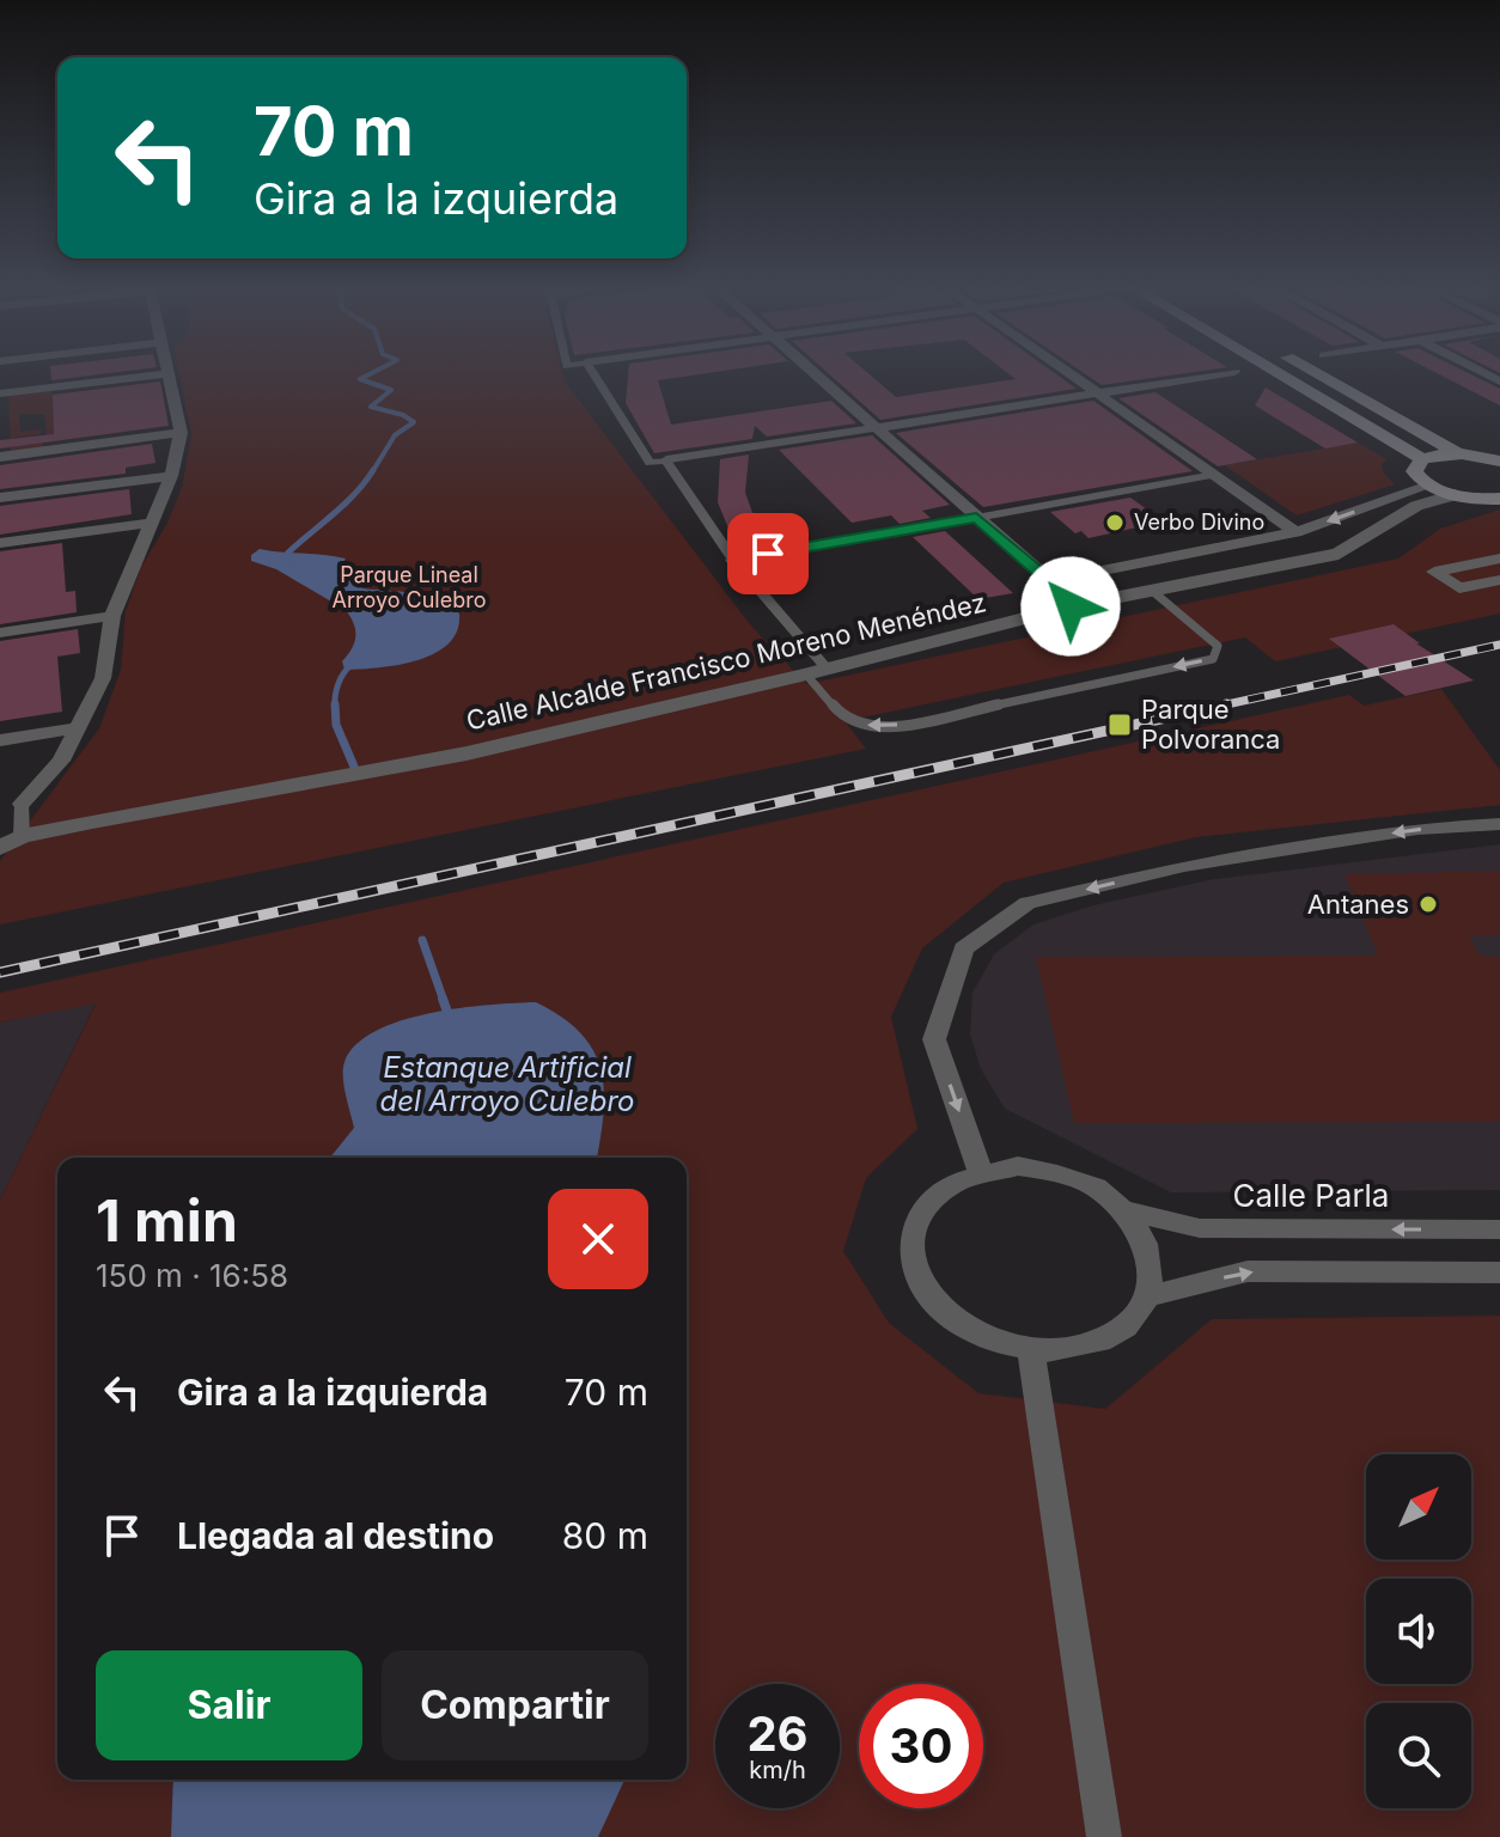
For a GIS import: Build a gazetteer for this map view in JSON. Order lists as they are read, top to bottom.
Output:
{
  "streets": {
    "street": ["Calle Alcalde Francisco Moreno Menéndez", "Calle Parla"]
  },
  "water": ["Estanque Artificial del Arroyo Culebro"],
  "parks": ["Parque Lineal Arroyo Culebro"],
  "places": {
    "other": ["Verbo Divino", "Antanes"],
    "transit": ["Parque Polvoranca"]
  },
  "north": "top right",
  "page": {
    "turn": ["70 m", "Gira a la izquierda"],
    "heading": ["1 min", "150 m · 16:58"],
    "list": [
      {
        "name": "Gira a la izquierda",
        "value": "70 m"
      },
      {
        "name": "Llegada al destino",
        "value": "80 m"
      }
    ],
    "buttons": ["Salir", "Compartir"],
    "speed": "26 km/h",
    "limit": "30"
  }
}
